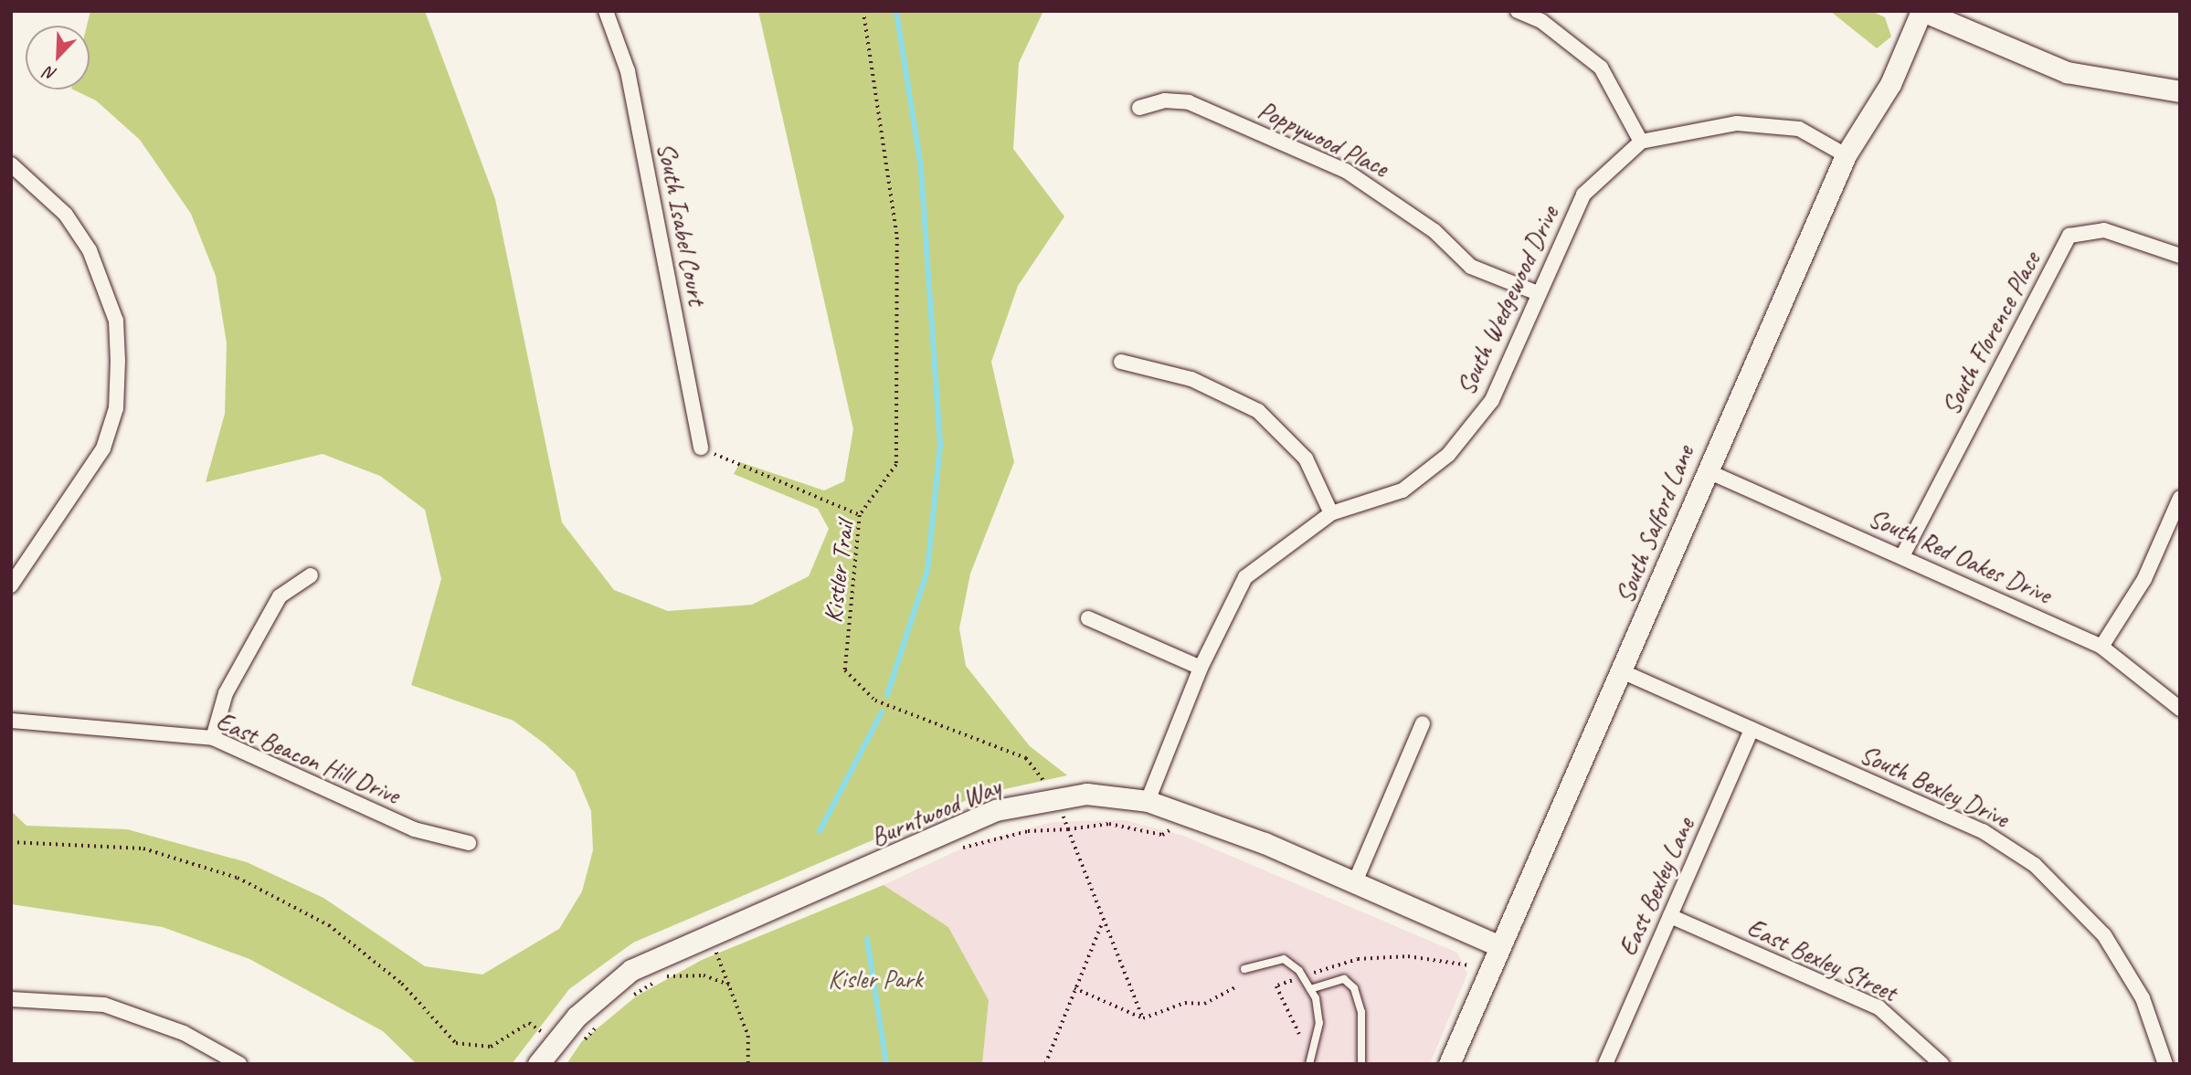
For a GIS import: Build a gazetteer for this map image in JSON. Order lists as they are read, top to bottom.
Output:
{
  "streets": {
    "street": [
      "Poppywood Place",
      "South Isabel Court",
      "South Wedgewood Drive",
      "South Florence Place",
      "South Salford Lane",
      "South Red Oakes Drive",
      "East Beacon Hill Drive",
      "South Bexley Drive",
      "Burntwood Way",
      "East Bexley Lane",
      "East Bexley Street"
    ],
    "path": ["Kistler Trail"]
  },
  "crossings": [
    ["Poppywood Place", "South Wedgewood Drive"],
    ["South Wedgewood Drive", "Burntwood Way"],
    ["South Florence Place", "South Red Oakes Drive"],
    ["South Salford Lane", "South Red Oakes Drive"],
    ["South Salford Lane", "South Bexley Drive"],
    ["South Salford Lane", "Burntwood Way"],
    ["Kistler Trail", "Burntwood Way"],
    ["South Bexley Drive", "East Bexley Lane"],
    ["East Bexley Lane", "East Bexley Street"]
  ],
  "parks": ["Kisler Park"],
  "north": "bottom left"
}
